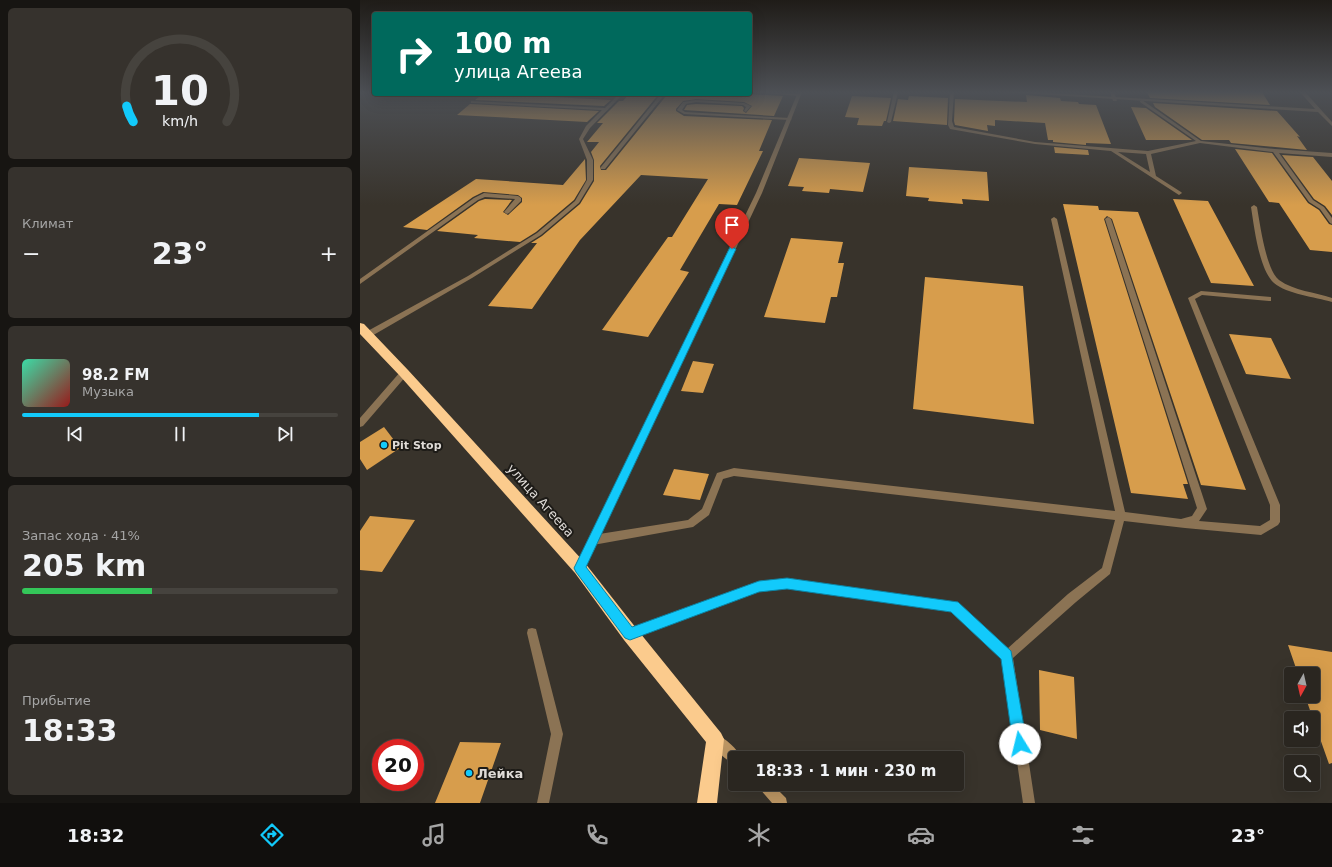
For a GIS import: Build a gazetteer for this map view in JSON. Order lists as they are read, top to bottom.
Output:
{
  "streets": {
    "highway": ["улица Агеева"]
  },
  "places": ["Pit Stop", "Лейка"],
  "north": "bottom",
  "page": {
    "turn": ["100 m", "улица Агеева"],
    "tile": [
      "Климат",
      ["Запас хода · 41%", "205 km"],
      ["Прибытие", "18:33"]
    ],
    "heat": ["−", "23°", "+"],
    "song": ["98.2 FM", "Музыка"],
    "limit": "20",
    "trip": "18:33 · 1 мин · 230 m",
    "tabs": ["18:32", "23°"],
    "gauge": ["10", "km/h"]
  }
}
